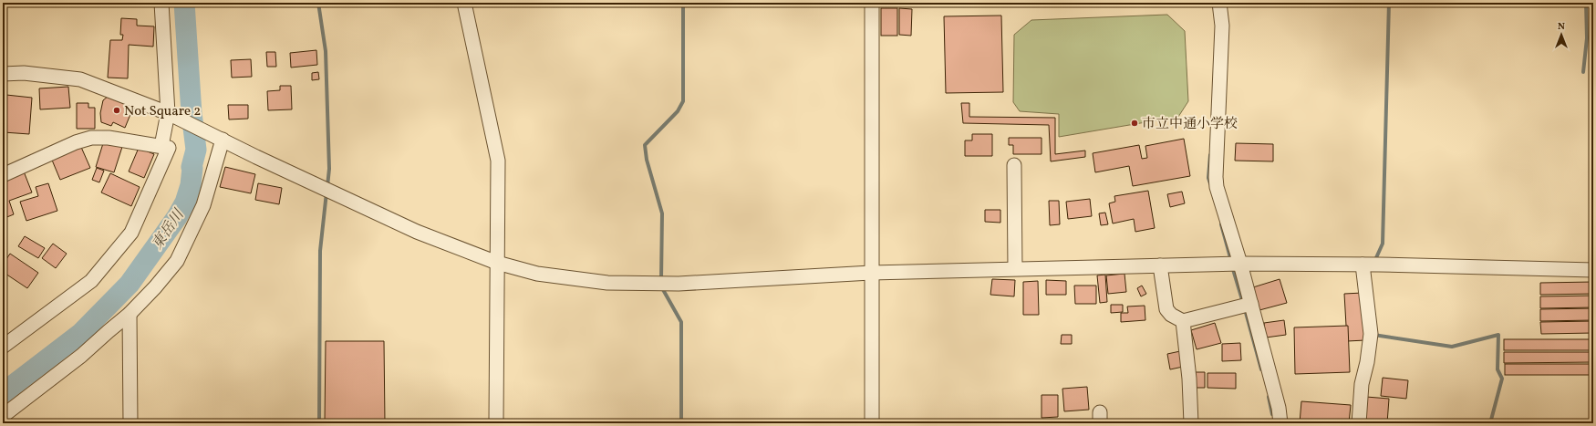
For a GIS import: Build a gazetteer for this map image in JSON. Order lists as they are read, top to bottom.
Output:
{
  "water": ["東岳川"],
  "places": ["Not Square 2", "市立中通小学校"],
  "north": "top"
}
